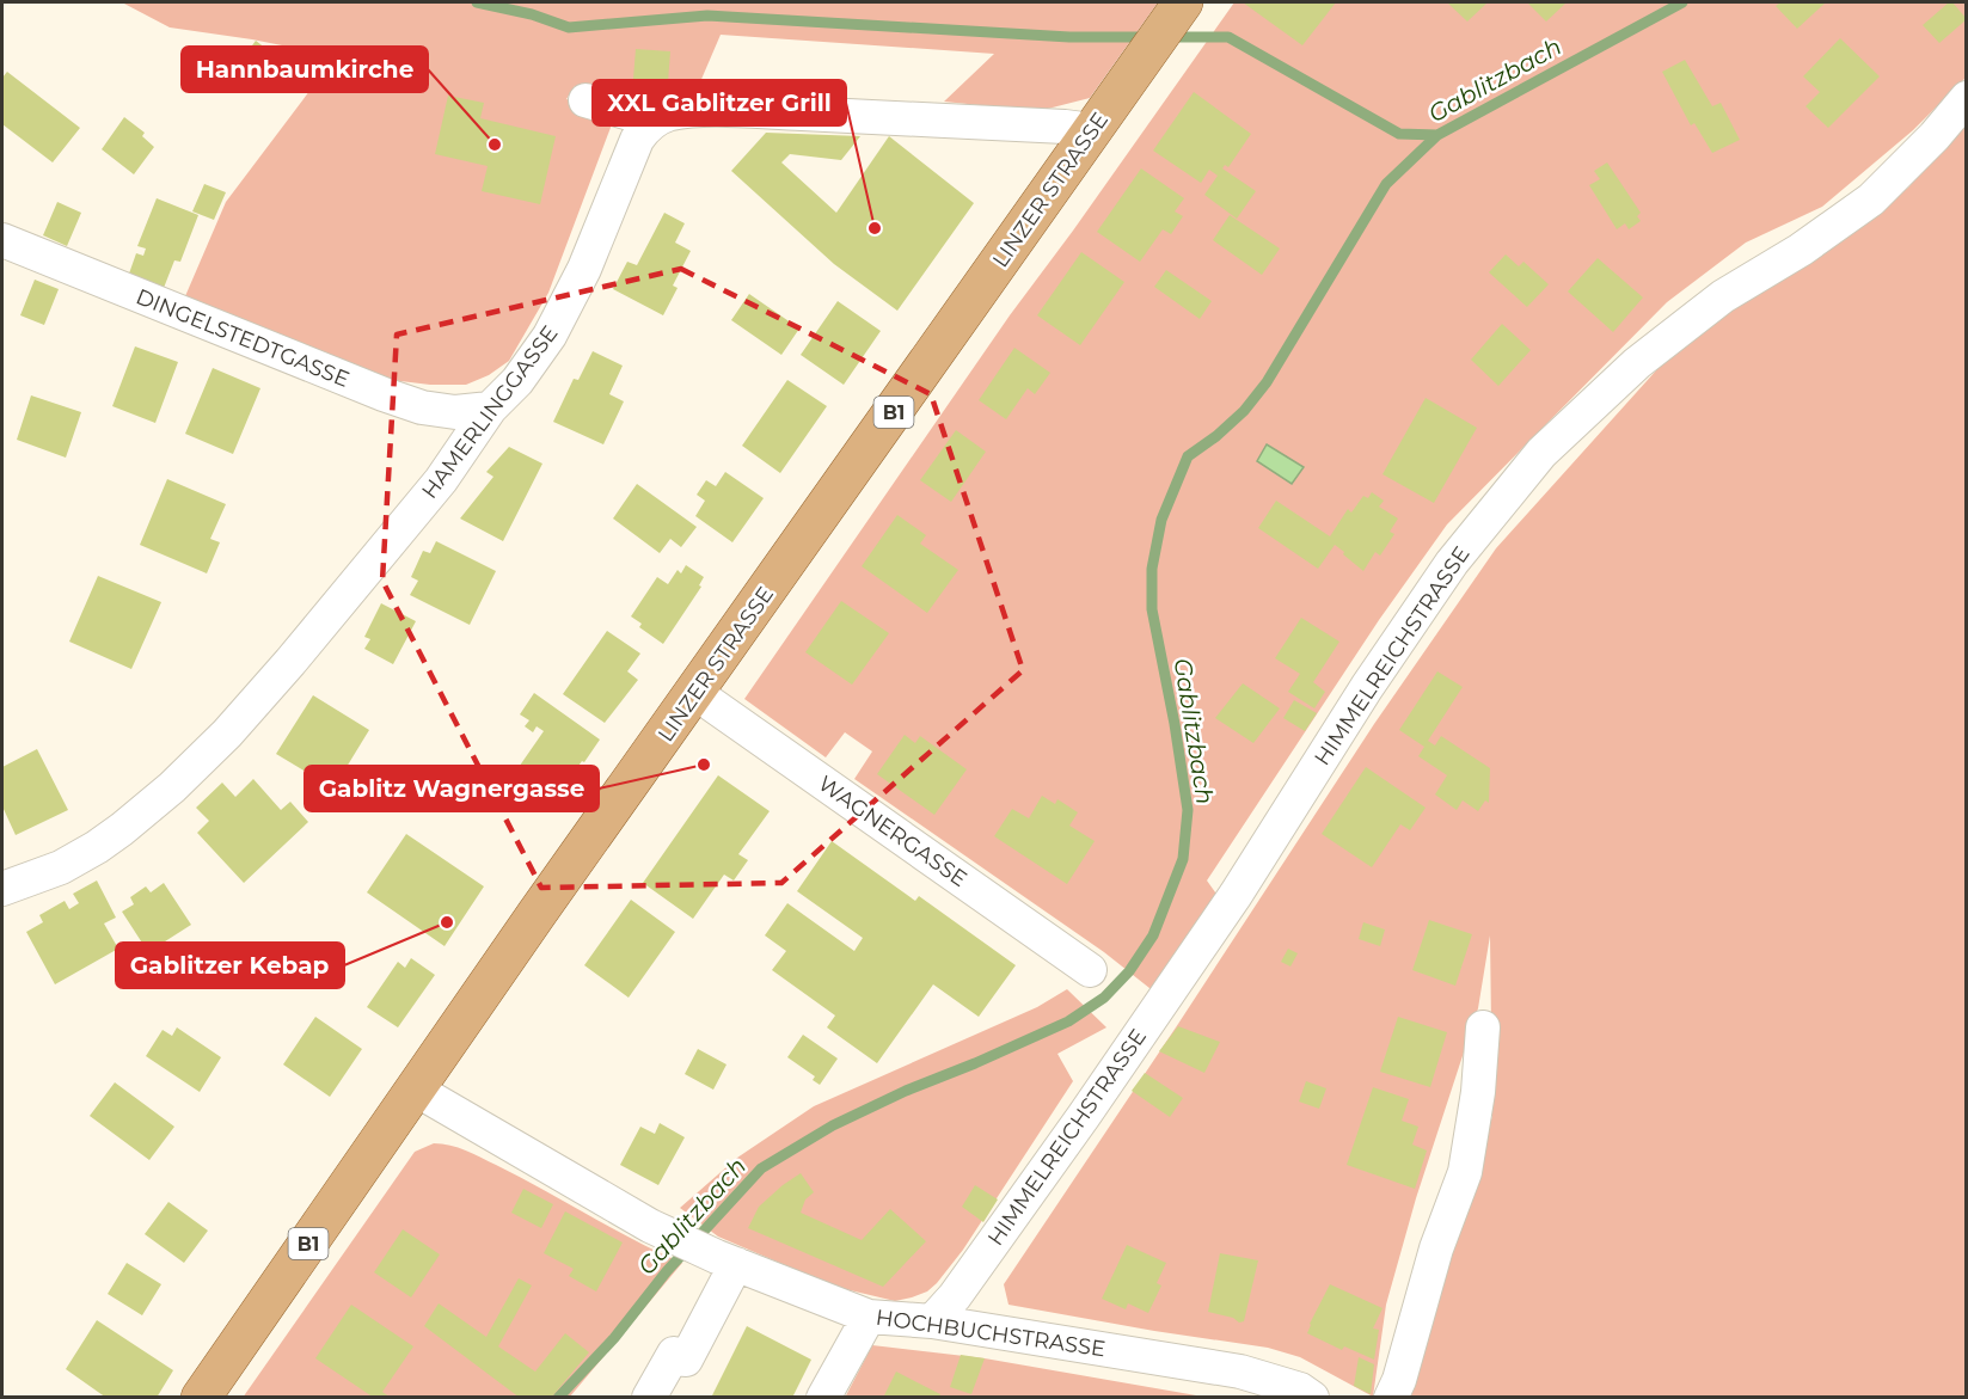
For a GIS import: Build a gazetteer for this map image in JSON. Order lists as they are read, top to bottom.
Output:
{
  "streets": {
    "main road": ["LINZER STRASSE", "B1"],
    "street": [
      "DINGELSTEDTGASSE",
      "HAMERLINGGASSE",
      "HIMMELREICHSTRASSE",
      "WAGNERGASSE",
      "HOCHBUCHSTRASSE"
    ]
  },
  "crossings": [
    ["LINZER STRASSE", "WAGNERGASSE"],
    ["LINZER STRASSE", "HOCHBUCHSTRASSE"],
    ["DINGELSTEDTGASSE", "HAMERLINGGASSE"],
    ["HIMMELREICHSTRASSE", "HOCHBUCHSTRASSE"]
  ],
  "water": ["Gablitzbach"],
  "places": [
    "Hannbaumkirche",
    "XXL Gablitzer Grill",
    "Gablitz Wagnergasse",
    "Gablitzer Kebap"
  ]
}
